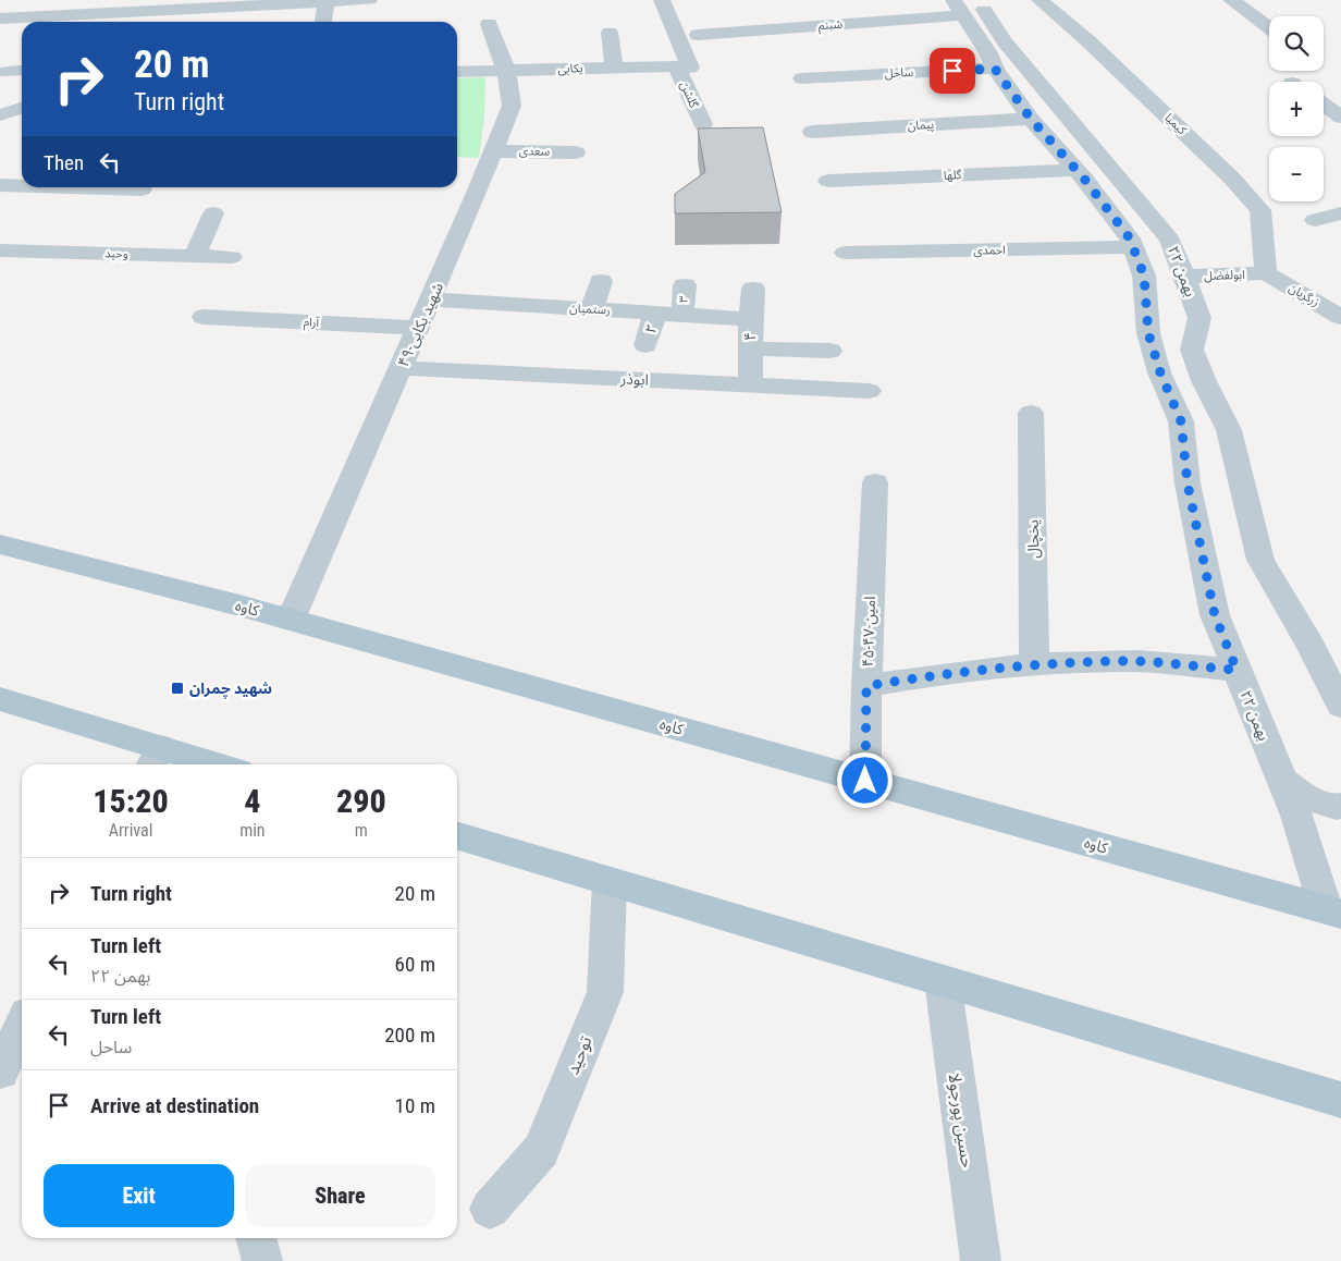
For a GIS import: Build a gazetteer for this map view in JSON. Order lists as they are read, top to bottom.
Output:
{
  "streets": {
    "main road": ["کاوه"],
    "street": [
      "شبنم",
      "یکایی",
      "ساحل",
      "گلشن",
      "کیمیا",
      "پیمان",
      "سعدی",
      "گلها",
      "احمدی",
      "وحید",
      "۲۲ بهمن",
      "ابولفضل",
      "زرگریان",
      "۳",
      "رستمیان",
      "آرام",
      "۴۹-شهید بکایی",
      "۲",
      "۴",
      "ابوذر",
      "یخچال",
      "۴۵-۴۷-امین",
      "توحید",
      "حسین پورجولا"
    ]
  },
  "crossings": [
    ["شبنم", "۲۲ بهمن"],
    ["یکایی", "گلشن"],
    ["یکایی", "۴۹-شهید بکایی"],
    ["ساحل", "۲۲ بهمن"],
    ["کیمیا", "ابولفضل"],
    ["کیمیا", "زرگریان"],
    ["پیمان", "۲۲ بهمن"],
    ["سعدی", "۴۹-شهید بکایی"],
    ["گلها", "۲۲ بهمن"],
    ["احمدی", "۲۲ بهمن"],
    ["۲۲ بهمن", "ابولفضل"],
    ["۲۲ بهمن", "کاوه"],
    ["ابولفضل", "زرگریان"],
    ["۳", "رستمیان"],
    ["رستمیان", "۴۹-شهید بکایی"],
    ["رستمیان", "۲"],
    ["رستمیان", "۴"],
    ["آرام", "۴۹-شهید بکایی"],
    ["۴۹-شهید بکایی", "ابوذر"],
    ["۴۹-شهید بکایی", "کاوه"],
    ["۴", "ابوذر"],
    ["کاوه", "۴۵-۴۷-امین"]
  ],
  "places": {
    "transit": ["شهید چمران"]
  },
  "page": {
    "map_buttons": ["+", "−"],
    "turn": ["20 m", "Turn right"],
    "then": "Then",
    "eta": [
      "15:20",
      "Arrival",
      "4",
      "min",
      "290",
      "m"
    ],
    "list": [
      {
        "name": "Turn right",
        "value": "20 m"
      },
      {
        "name": "Turn left",
        "note": "۲۲ بهمن",
        "value": "60 m"
      },
      {
        "name": "Turn left",
        "note": "ساحل",
        "value": "200 m"
      },
      {
        "name": "Arrive at destination",
        "value": "10 m"
      }
    ],
    "buttons": ["Exit", "Share"]
  }
}
